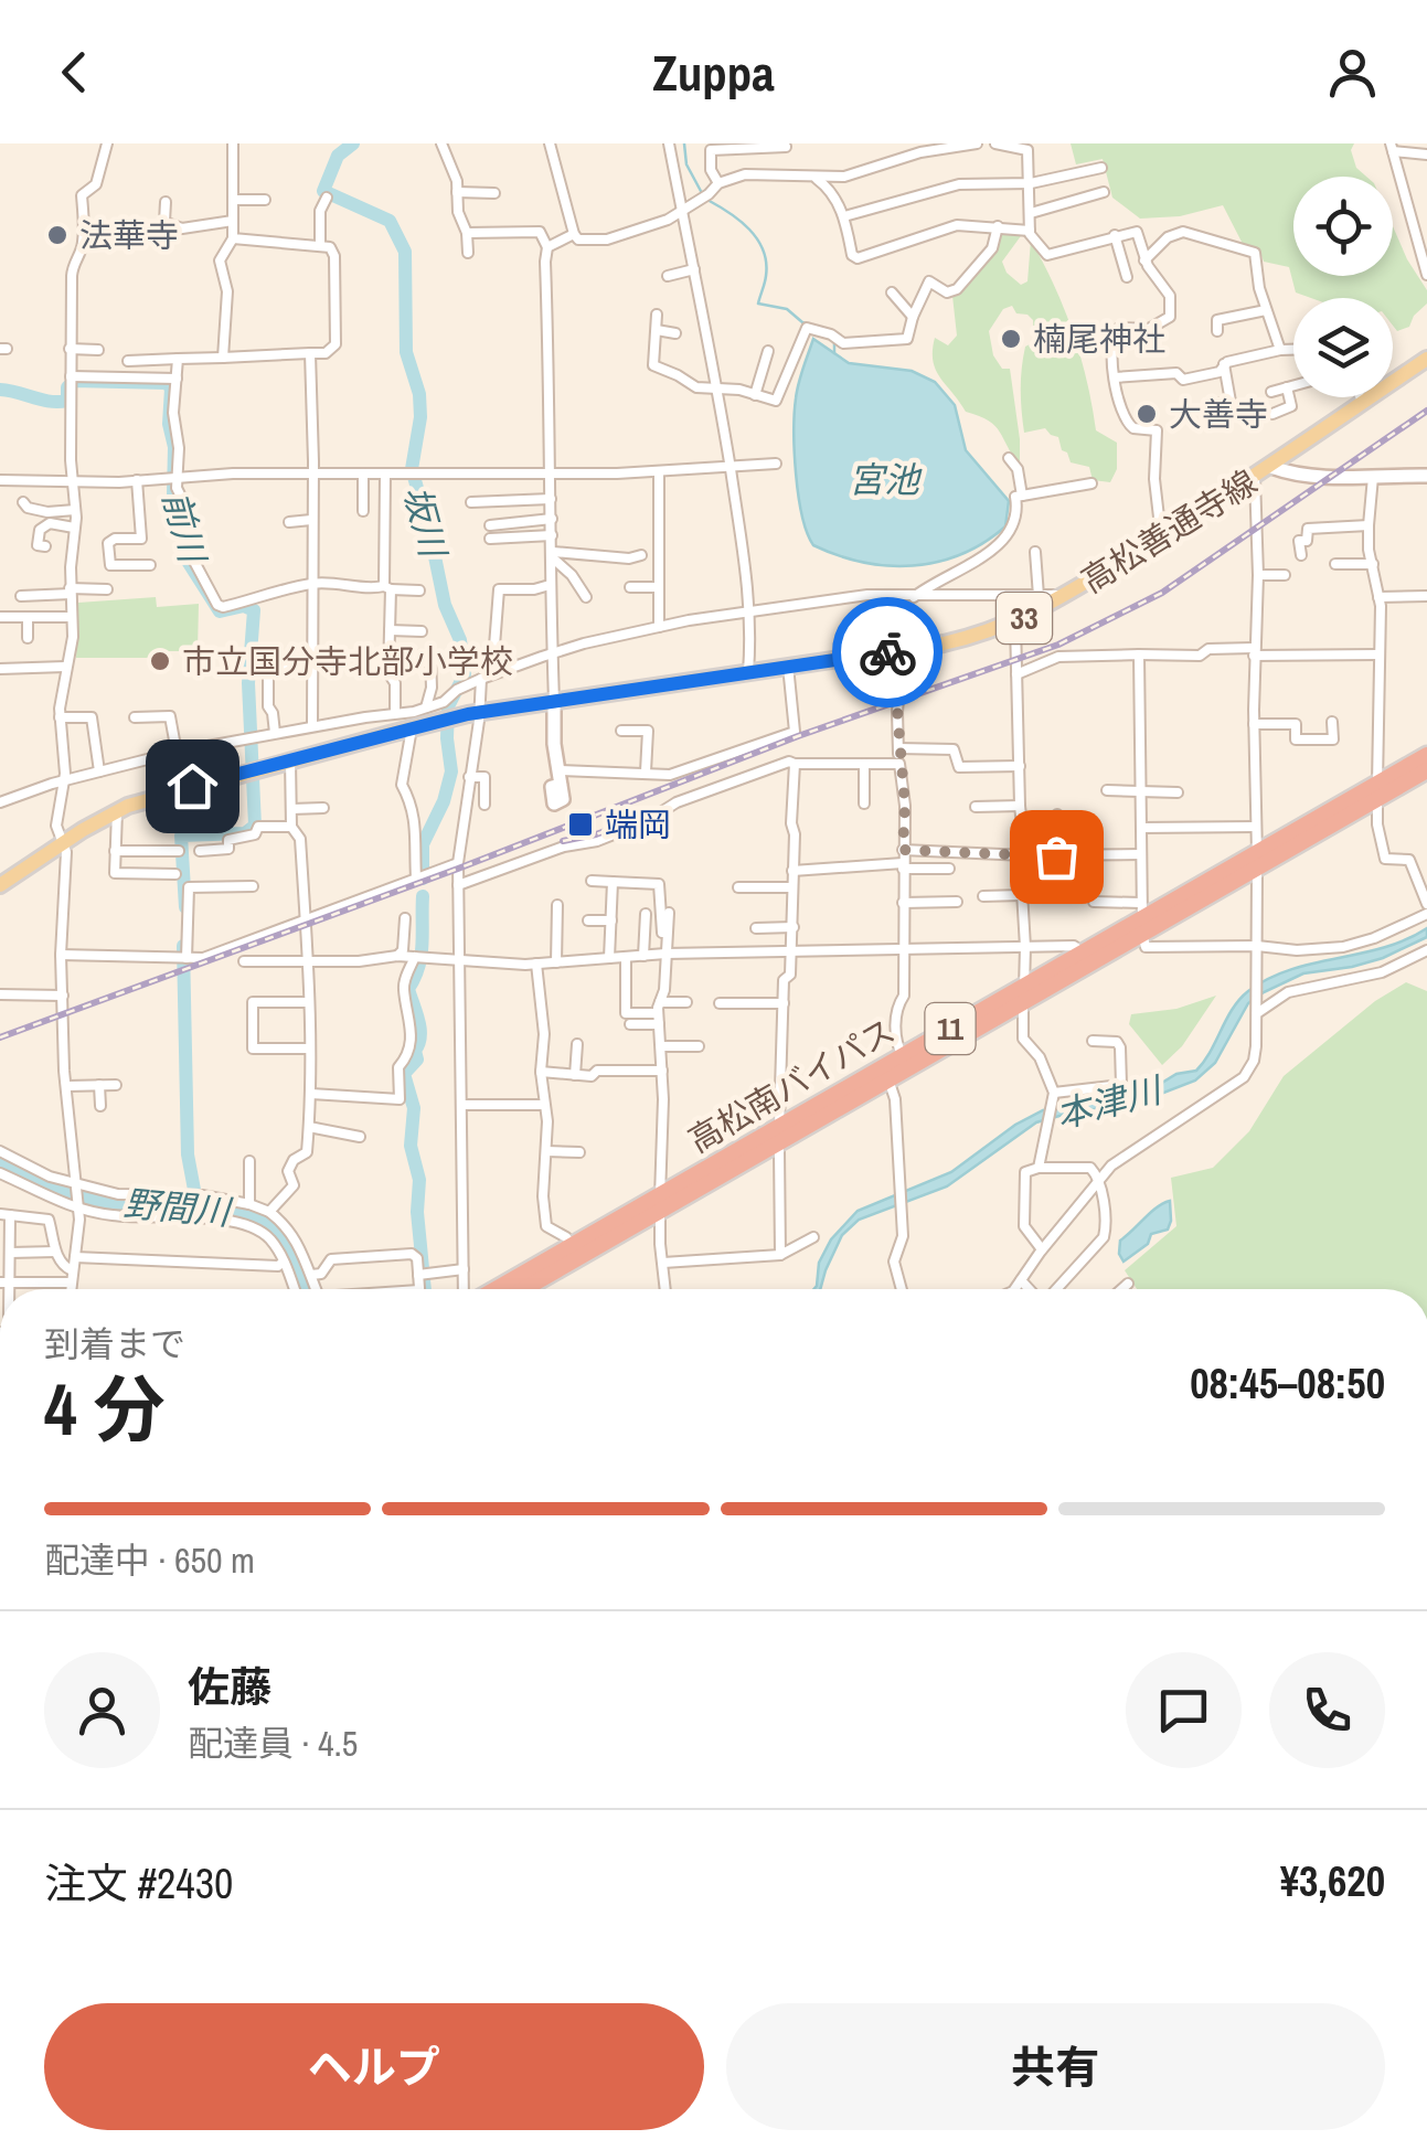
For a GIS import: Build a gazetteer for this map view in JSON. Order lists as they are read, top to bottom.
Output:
{
  "streets": {
    "highway": ["11", "高松南バイパス"],
    "main road": ["高松善通寺線", "33"]
  },
  "water": [
    "宮池",
    "坂川",
    "前川",
    "本津川",
    "野間川"
  ],
  "places": {
    "other": [
      "法華寺",
      "楠尾神社",
      "大善寺",
      "市立国分寺北部小学校"
    ],
    "transit": ["端岡"]
  },
  "page": {
    "header": "Zuppa",
    "heading": ["4 分", "到着まで", "08:45–08:50"],
    "panel": [
      "佐藤",
      "配達員 · 4.5",
      "注文 #2430",
      "¥3,620"
    ],
    "bar": "配達中 · 650 m",
    "buttons": ["ヘルプ", "共有"]
  }
}
